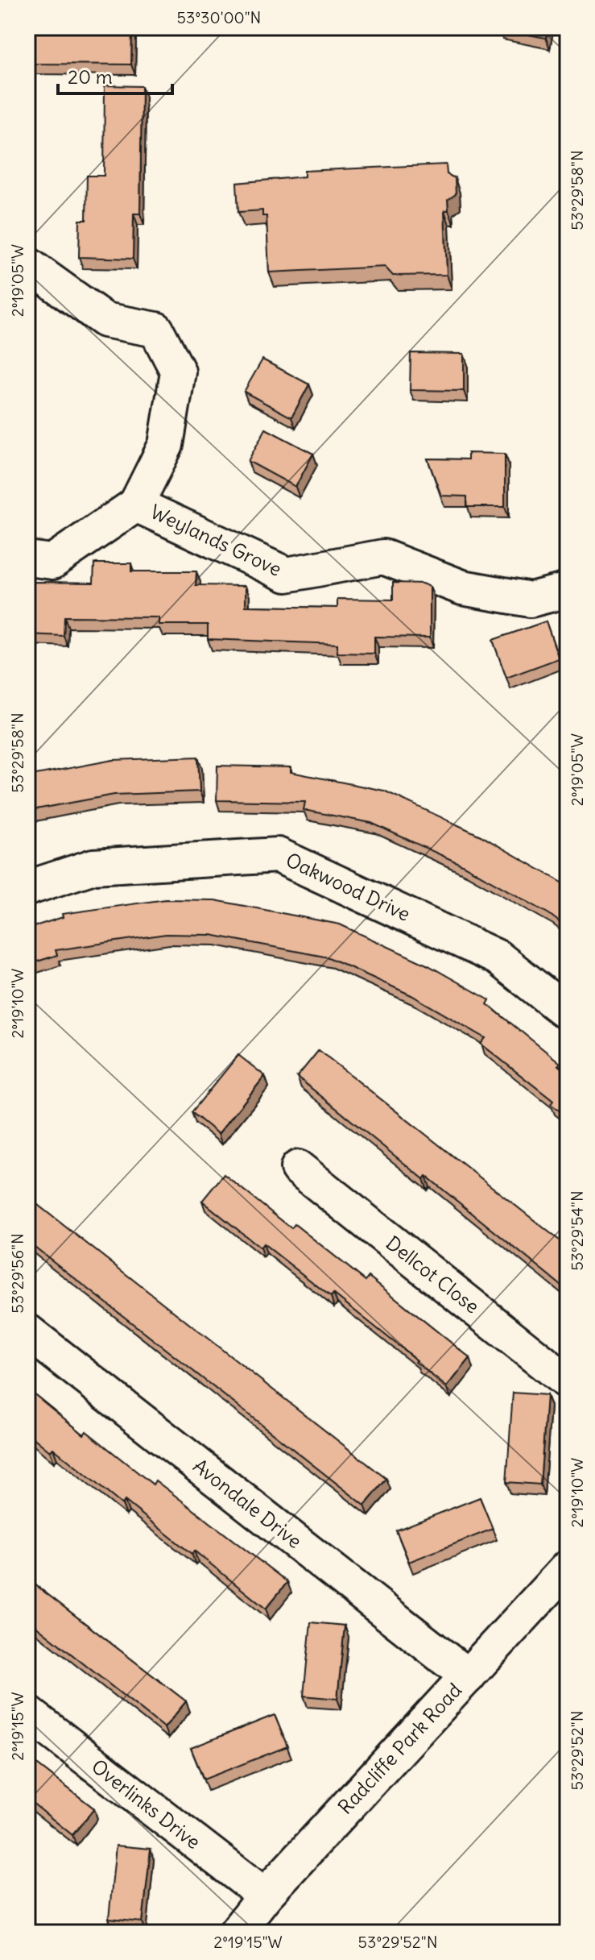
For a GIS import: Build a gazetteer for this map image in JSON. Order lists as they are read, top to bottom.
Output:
{
  "streets": {
    "street": [
      "Weylands Grove",
      "Oakwood Drive",
      "Dellcot Close",
      "Avondale Drive",
      "Radcliffe Park Road",
      "Overlinks Drive"
    ]
  },
  "crossings": [
    ["Avondale Drive", "Radcliffe Park Road"],
    ["Radcliffe Park Road", "Overlinks Drive"]
  ],
  "scale_bar": "20 m",
  "coordinates": [
    "53°30'00\"N",
    "53°29'58\"N",
    "2°19'05\"W",
    "2°19'10\"W",
    "53°29'54\"N",
    "53°29'56\"N",
    "2°19'15\"W",
    "53°29'52\"N"
  ]
}
